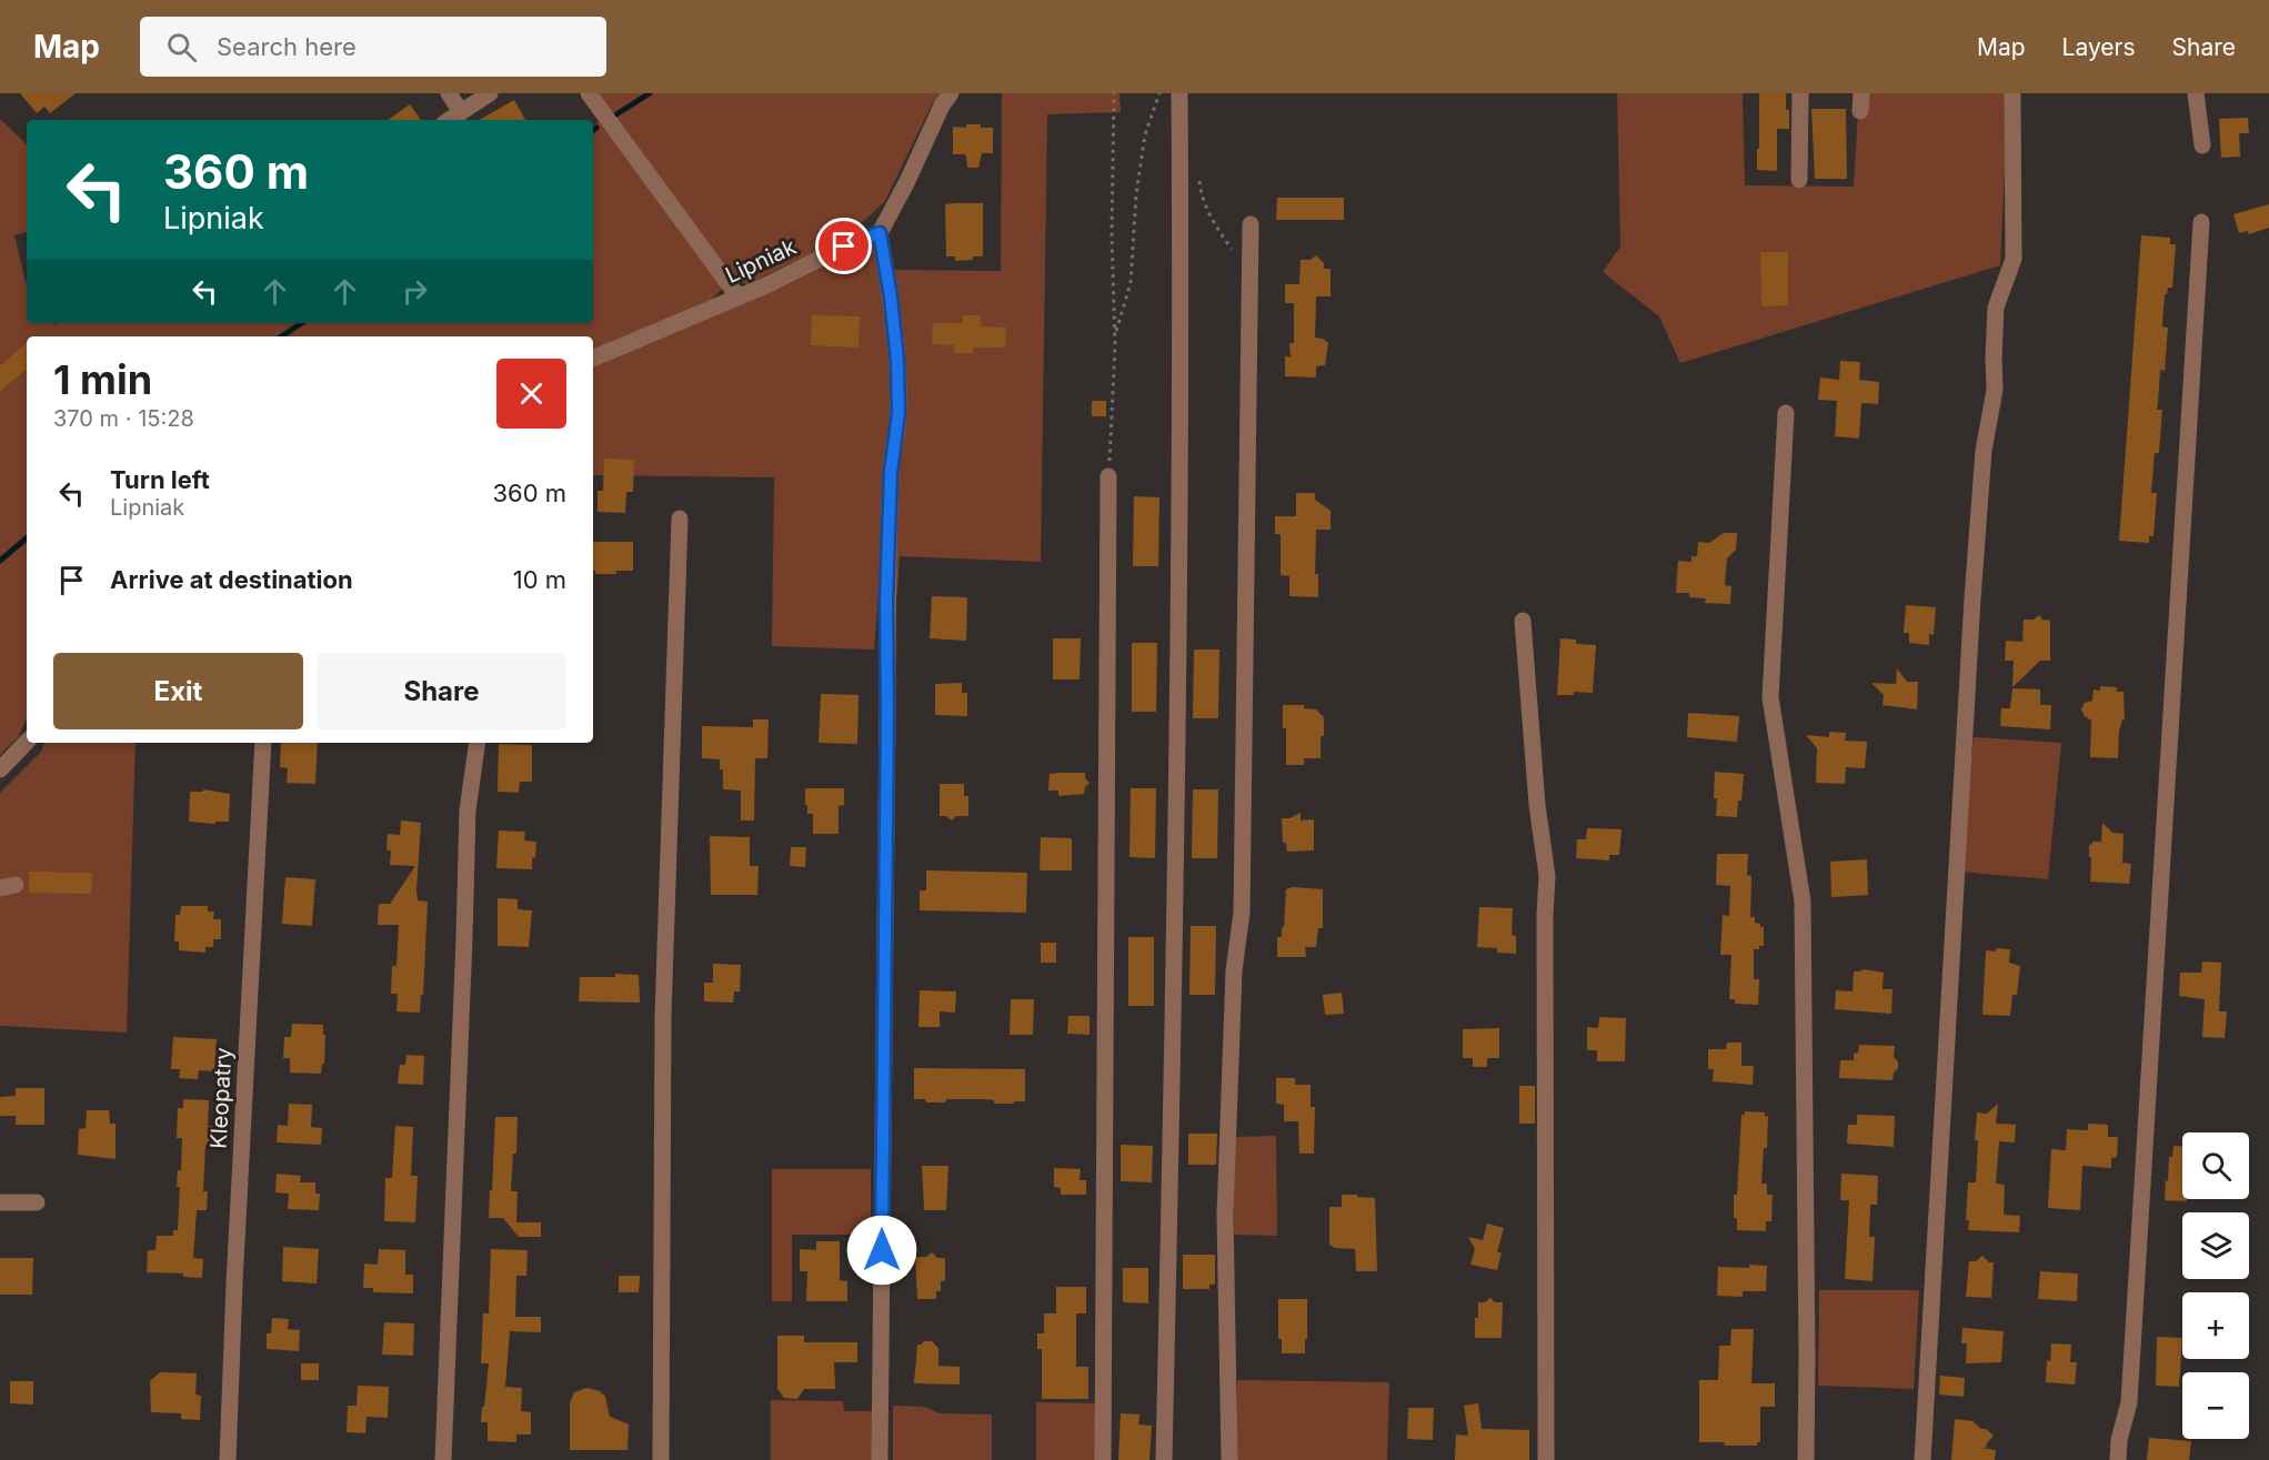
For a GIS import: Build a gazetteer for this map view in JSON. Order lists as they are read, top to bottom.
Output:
{
  "streets": {
    "street": ["Lipniak", "Kleopatry"]
  },
  "page": {
    "header": "Map",
    "search": "Search here",
    "nav": ["Map", "Layers", "Share"],
    "turn": ["360 m", "Lipniak"],
    "heading": ["1 min", "370 m · 15:28"],
    "list": [
      {
        "name": "Turn left",
        "note": "Lipniak",
        "value": "360 m"
      },
      {
        "name": "Arrive at destination",
        "value": "10 m"
      }
    ],
    "buttons": ["Exit", "Share"],
    "map_buttons": ["+", "−"]
  }
}
